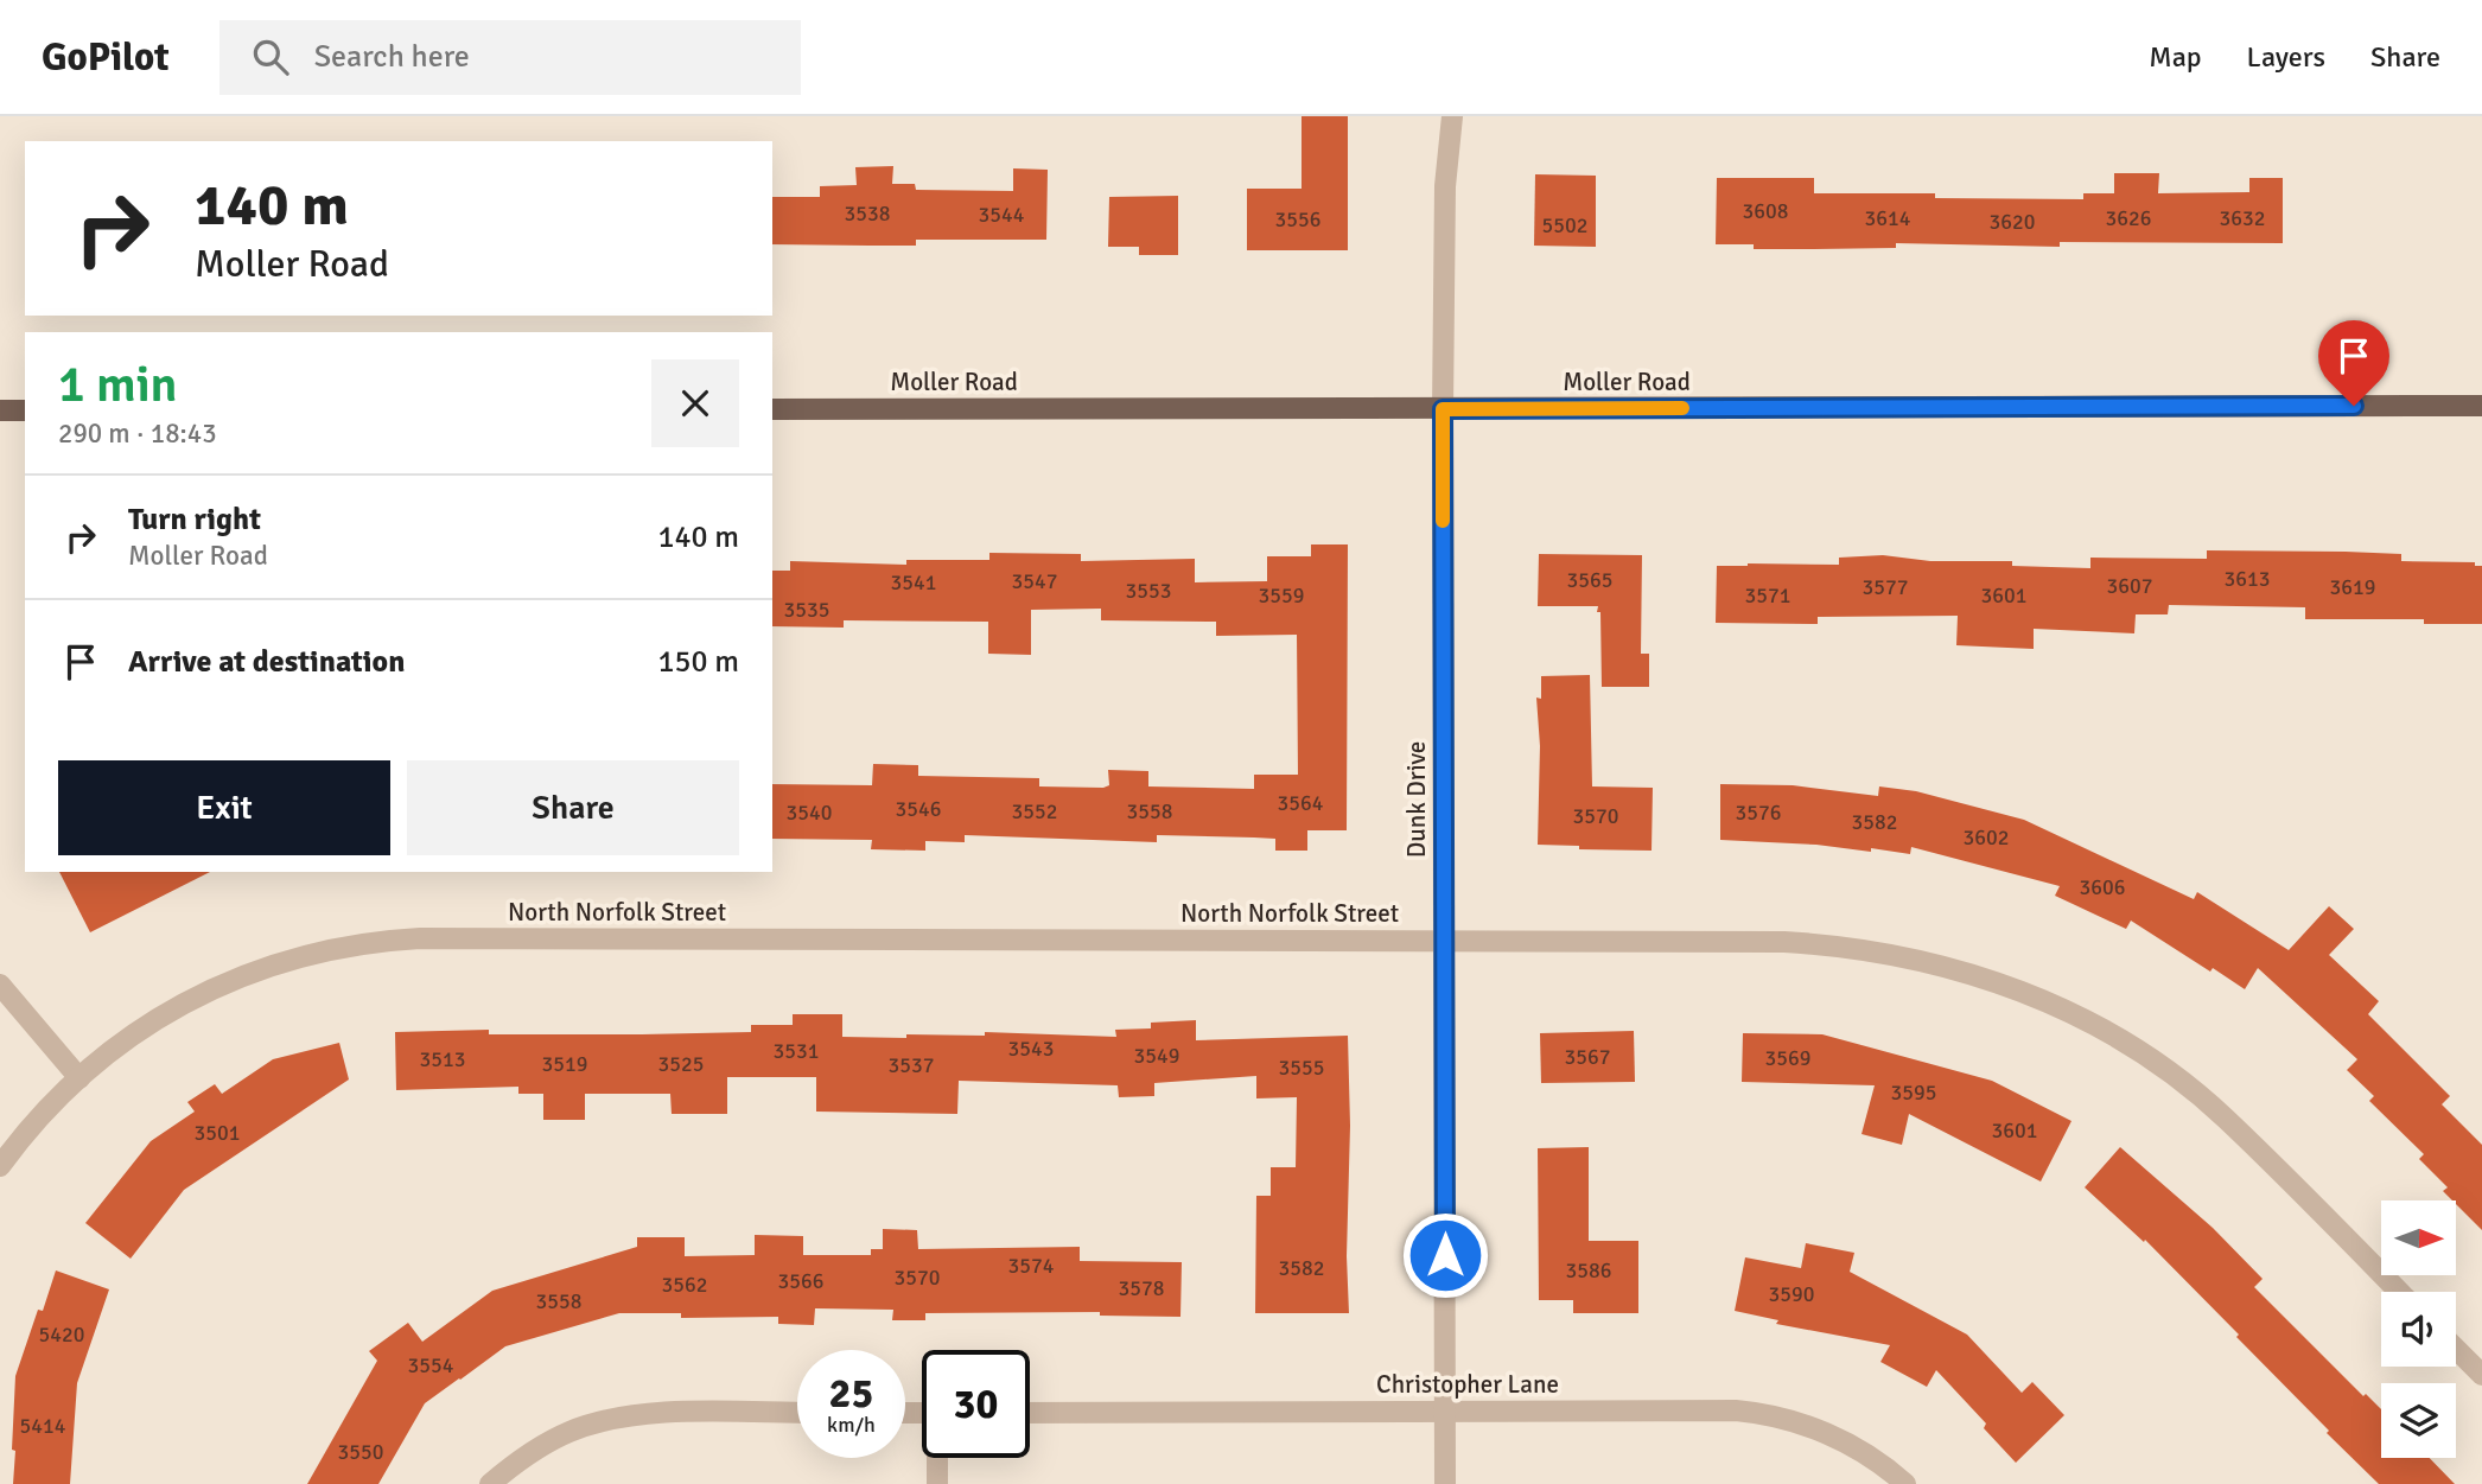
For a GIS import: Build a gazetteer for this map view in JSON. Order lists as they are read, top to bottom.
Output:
{
  "streets": {
    "main road": ["Moller Road"],
    "street": ["Dunk Drive", "North Norfolk Street", "Christopher Lane"]
  },
  "crossings": [
    ["Moller Road", "Dunk Drive"],
    ["Dunk Drive", "North Norfolk Street"],
    ["Dunk Drive", "Christopher Lane"]
  ],
  "house_numbers": [
    "3608",
    "3538",
    "3544",
    "3614",
    "3626",
    "3632",
    "3556",
    "3620",
    "5502",
    "3613",
    "3565",
    "3547",
    "3541",
    "3607",
    "3577",
    "3619",
    "3553",
    "3559",
    "3571",
    "3601",
    "3535",
    "3564",
    "3546",
    "3552",
    "3558",
    "3540",
    "3576",
    "3570",
    "3582",
    "3602",
    "3606",
    "3543",
    "3531",
    "3549",
    "3567",
    "3569",
    "3513",
    "3519",
    "3525",
    "3537",
    "3555",
    "3595",
    "3601",
    "3501",
    "3574",
    "3582",
    "3586",
    "3570",
    "3566",
    "3562",
    "3578",
    "3590",
    "3558",
    "5420",
    "3554",
    "5414",
    "3550"
  ],
  "north": "right",
  "page": {
    "header": "GoPilot",
    "search": "Search here",
    "nav": ["Map", "Layers", "Share"],
    "turn": ["140 m", "Moller Road"],
    "heading": ["1 min", "290 m · 18:43"],
    "list": [
      {
        "name": "Turn right",
        "note": "Moller Road",
        "value": "140 m"
      },
      {
        "name": "Arrive at destination",
        "value": "150 m"
      }
    ],
    "buttons": ["Exit", "Share"],
    "speed": "25 km/h",
    "limit": "30"
  }
}
